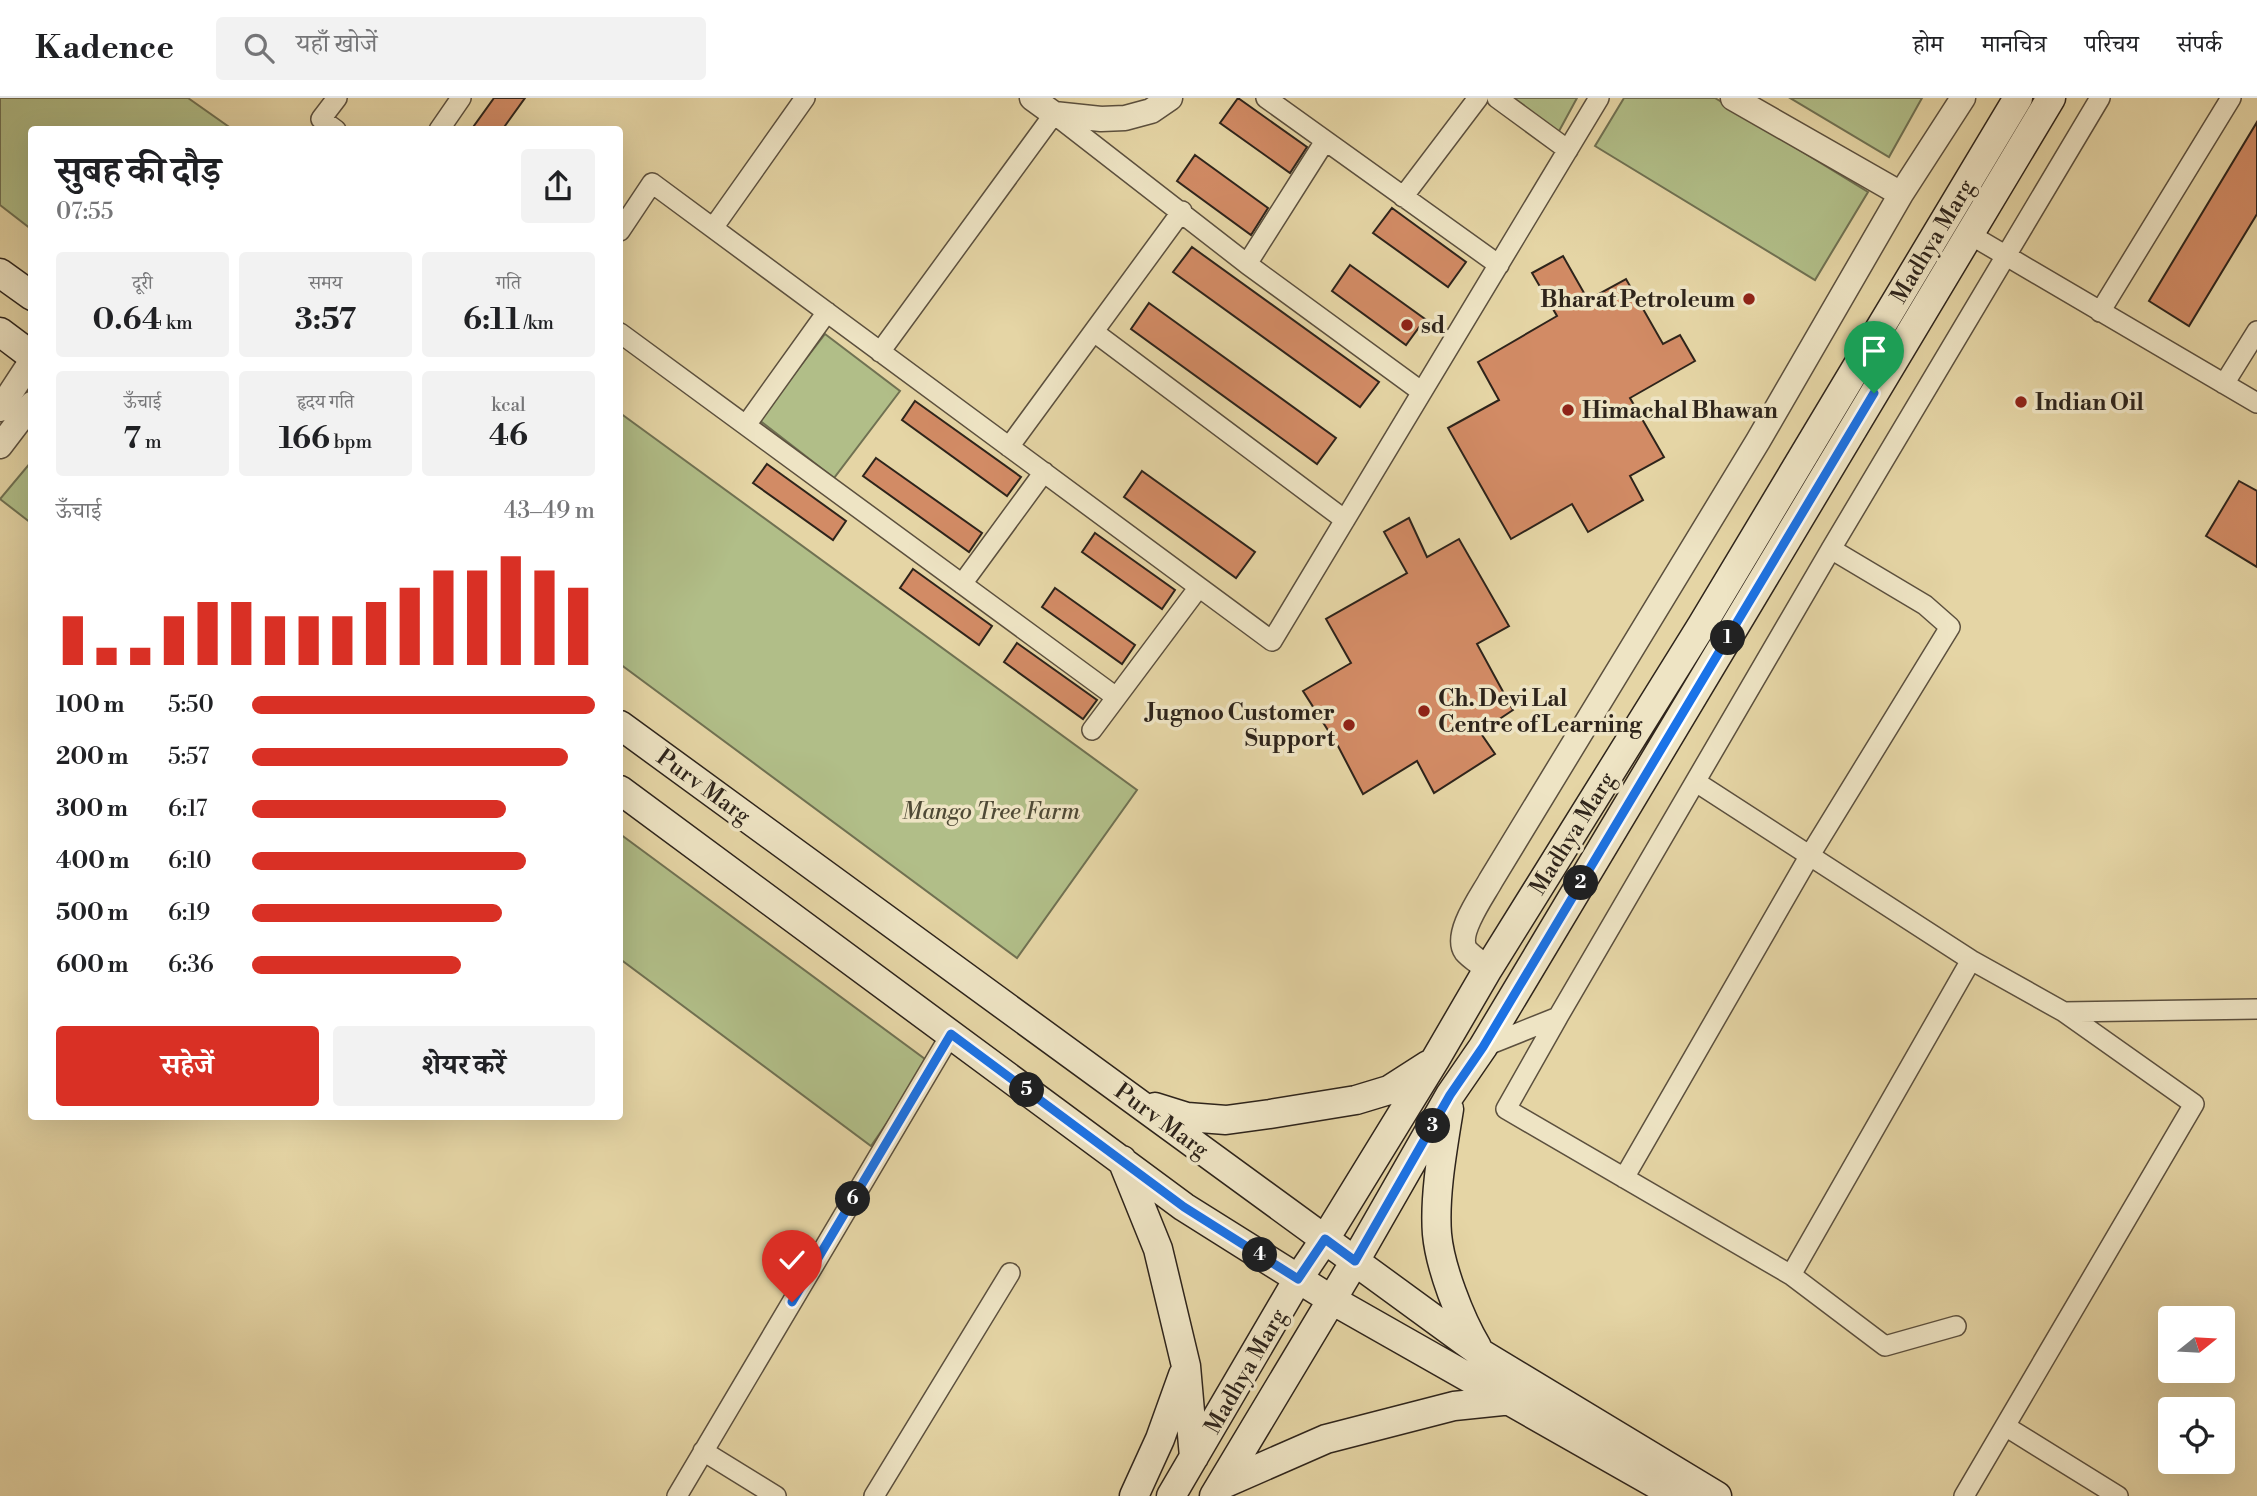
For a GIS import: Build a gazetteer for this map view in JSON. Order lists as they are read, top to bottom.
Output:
{
  "streets": {
    "main road": ["Madhya Marg", "Purv Marg"]
  },
  "crossings": [
    ["Madhya Marg", "Purv Marg"]
  ],
  "parks": ["Mango Tree Farm"],
  "places": [
    "Bharat Petroleum",
    "sd",
    "Indian Oil",
    "Himachal Bhawan",
    "Ch. Devi Lal Centre of Learning",
    "Jugnoo Customer Support"
  ],
  "north": "right",
  "page": {
    "header": "Kadence",
    "search": "यहाँ खोजें",
    "nav": [
      "होम",
      "मानचित्र",
      "परिचय",
      "संपर्क"
    ],
    "heading": ["सुबह की दौड़", "07:55"],
    "stats": [
      ["दूरी", "0.64 km"],
      ["समय", "3:57"],
      ["गति", "6:11 /km"],
      ["ऊँचाई", "7 m"],
      ["हृदय गति", "166 bpm"],
      ["kcal", "46"]
    ],
    "chart": ["ऊँचाई", "43–49 m"],
    "pins": [
      "1",
      "2",
      "5",
      "3",
      "6",
      "4"
    ],
    "list": [
      {
        "name": "100 m",
        "note": "5:50"
      },
      {
        "name": "200 m",
        "note": "5:57"
      },
      {
        "name": "300 m",
        "note": "6:17"
      },
      {
        "name": "400 m",
        "note": "6:10"
      },
      {
        "name": "500 m",
        "note": "6:19"
      },
      {
        "name": "600 m",
        "note": "6:36"
      }
    ],
    "buttons": ["सहेजें", "शेयर करें"]
  }
}
